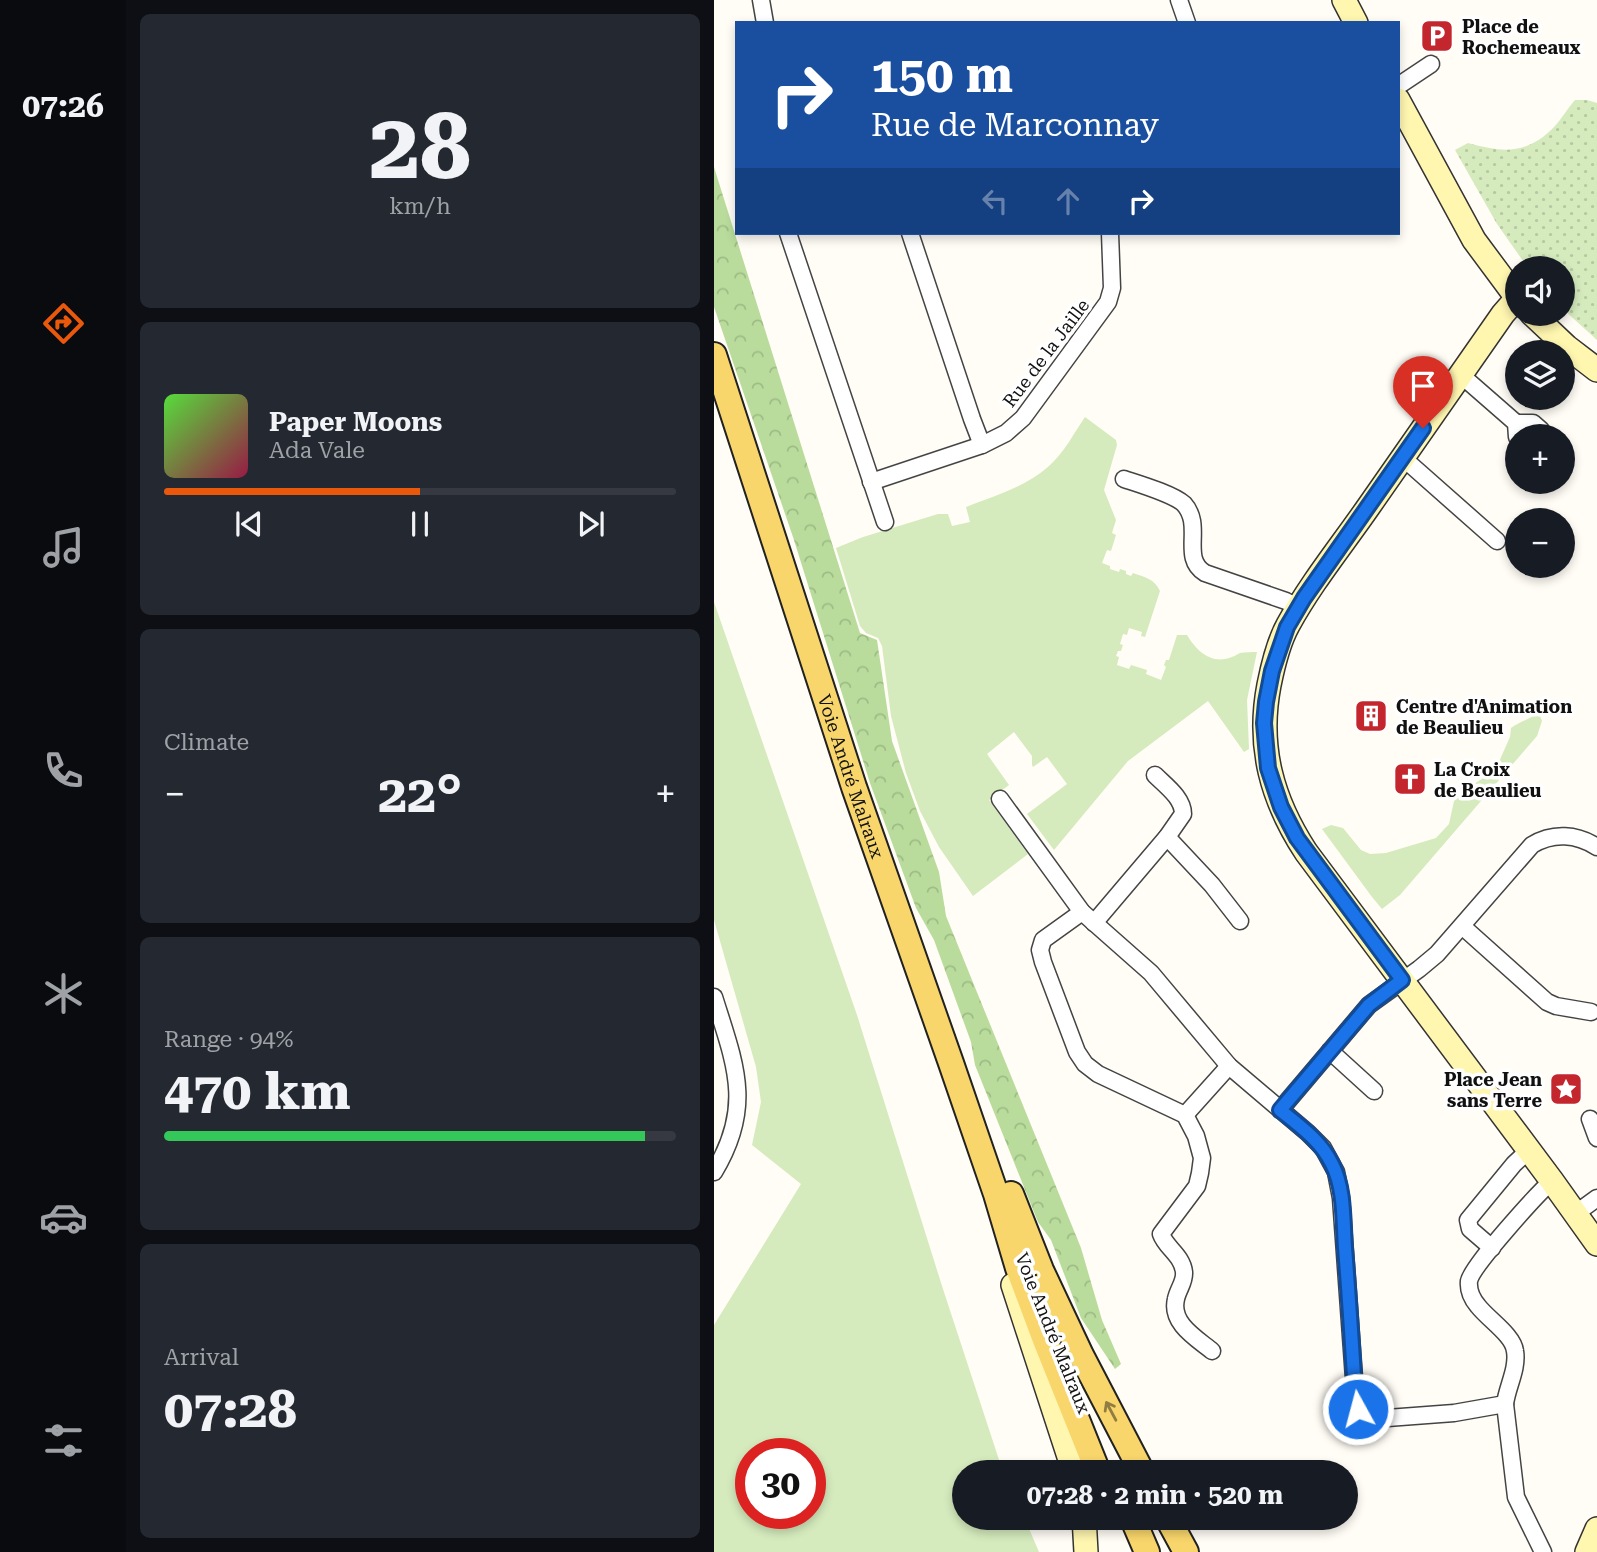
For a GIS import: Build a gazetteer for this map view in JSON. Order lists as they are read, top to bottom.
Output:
{
  "streets": {
    "main road": ["Voie André Malraux"],
    "street": ["Rue de la Jaille"]
  },
  "places": {
    "parking": ["Place de Rochemeaux"],
    "building": ["Centre d'Animation de Beaulieu"],
    "church": ["La Croix de Beaulieu"],
    "place": ["Place Jean sans Terre"]
  },
  "page": {
    "tabs": "07:26",
    "tile": [
      ["28", "km/h"],
      "Climate",
      ["Range · 94%", "470 km"],
      ["Arrival", "07:28"]
    ],
    "turn": ["150 m", "Rue de Marconnay"],
    "map_buttons": ["+", "−"],
    "song": ["Paper Moons", "Ada Vale"],
    "heat": ["−", "22°", "+"],
    "limit": "30",
    "trip": "07:28 · 2 min · 520 m"
  }
}
